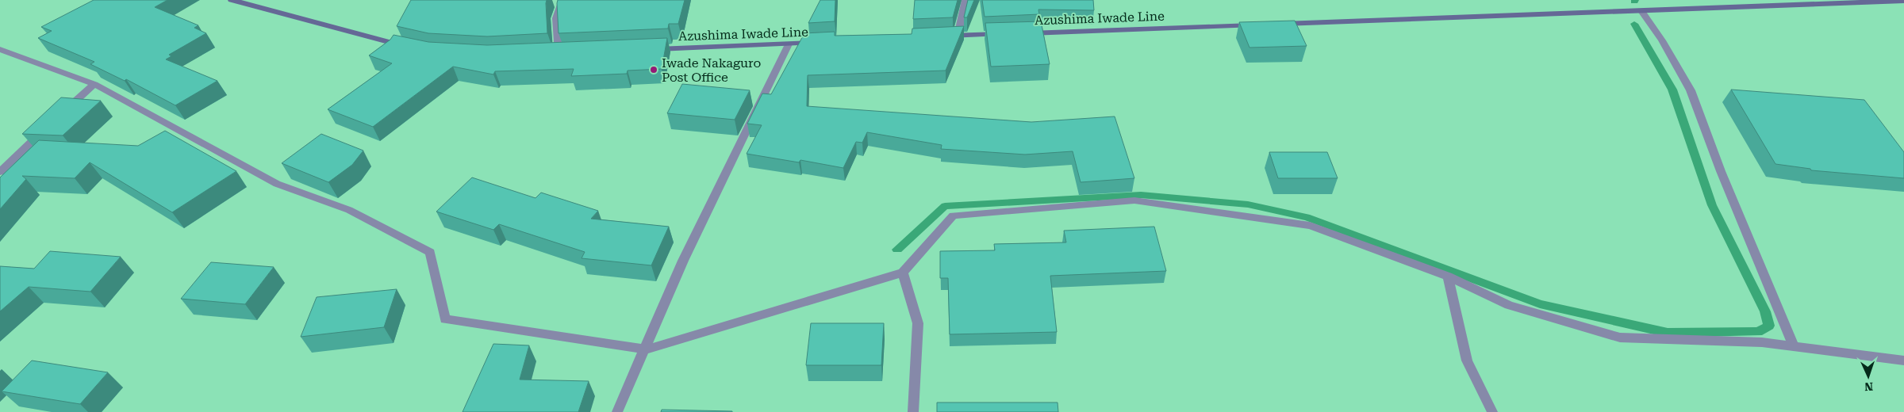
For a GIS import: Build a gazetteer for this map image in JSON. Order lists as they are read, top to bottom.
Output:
{
  "streets": {
    "main road": ["Azushima Iwade Line"]
  },
  "places": ["Iwade Nakaguro Post Office"],
  "north": "bottom"
}
